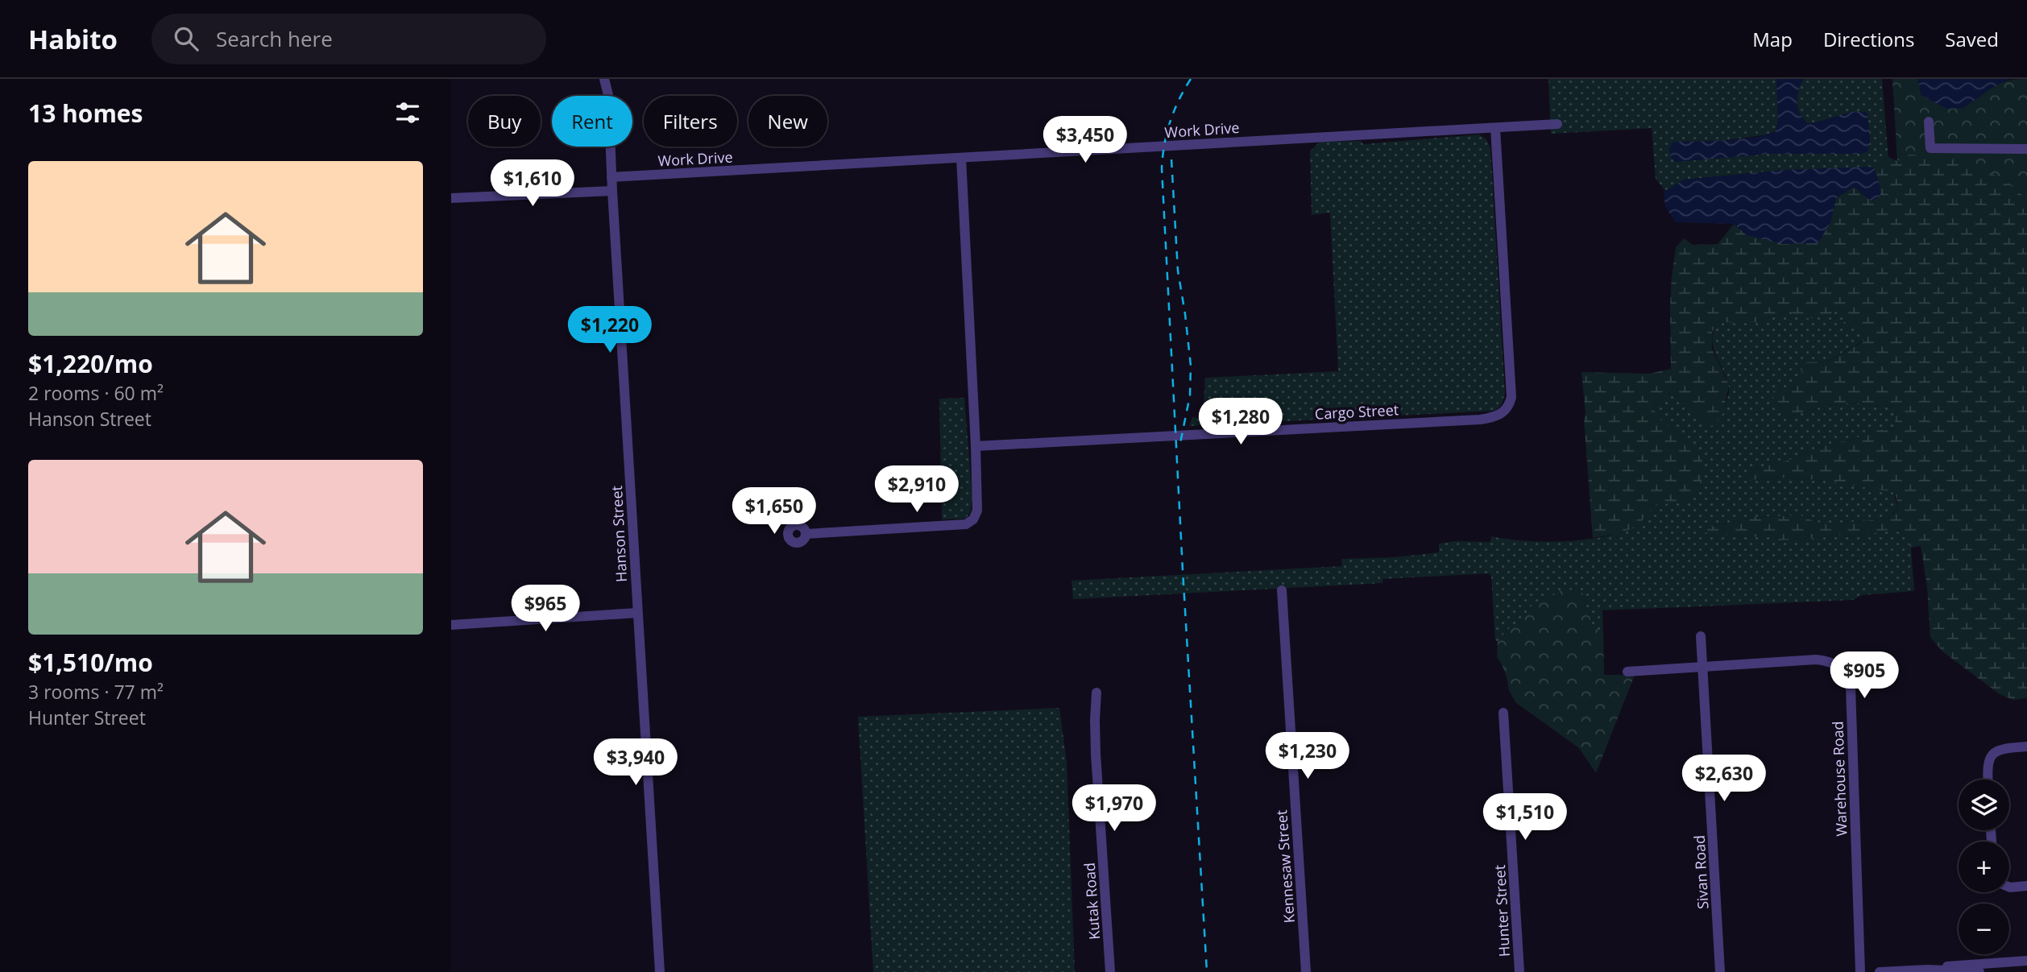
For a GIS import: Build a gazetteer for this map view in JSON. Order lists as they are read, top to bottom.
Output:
{
  "streets": {
    "street": [
      "Work Drive",
      "Cargo Street",
      "Hanson Street",
      "Warehouse Road",
      "Kennesaw Street",
      "Sivan Road",
      "Kutak Road",
      "Hunter Street"
    ]
  },
  "crossings": [
    ["Work Drive", "Cargo Street"],
    ["Work Drive", "Hanson Street"],
    ["Warehouse Road", "Sivan Road"]
  ],
  "page": {
    "header": "Habito",
    "search": "Search here",
    "nav": ["Map", "Directions", "Saved"],
    "heading": "13 homes",
    "chip": [
      "Buy",
      "Rent",
      "Filters",
      "New"
    ],
    "price": [
      "$3,450",
      "$1,610",
      "$1,220",
      "$1,280",
      "$2,910",
      "$1,650",
      "$965",
      "$905",
      "$1,230",
      "$3,940",
      "$2,630",
      "$1,970",
      "$1,510"
    ],
    "list": [
      {
        "name": "$1,220/mo",
        "note": "2 rooms · 60 m² · Hanson Street"
      },
      {
        "name": "$1,510/mo",
        "note": "3 rooms · 77 m² · Hunter Street"
      }
    ],
    "map_buttons": ["+", "−"]
  }
}
